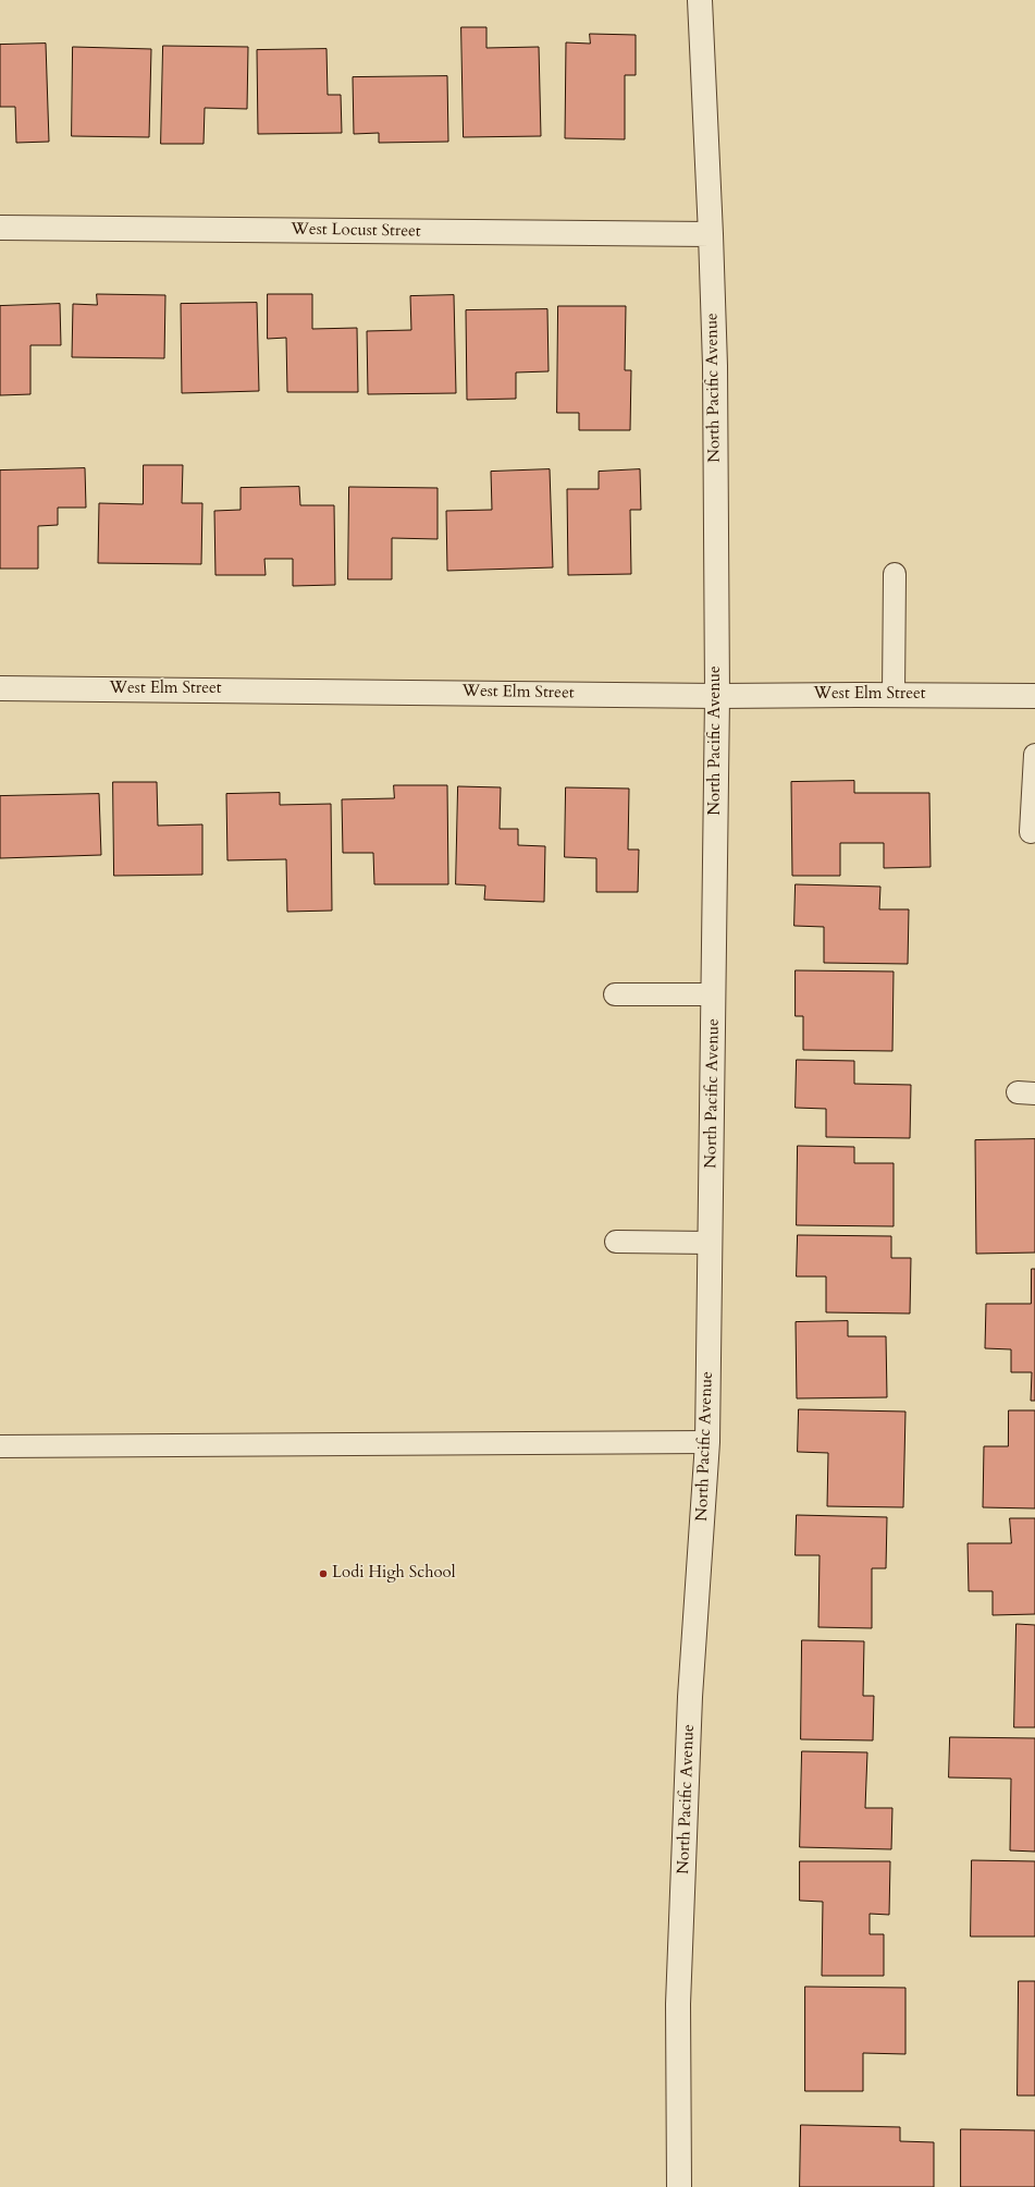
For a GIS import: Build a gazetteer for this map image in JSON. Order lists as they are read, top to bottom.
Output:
{
  "streets": {
    "street": ["West Locust Street", "North Pacific Avenue", "West Elm Street"]
  },
  "crossings": [
    ["West Locust Street", "North Pacific Avenue"],
    ["North Pacific Avenue", "West Elm Street"]
  ],
  "places": ["Lodi High School"]
}
